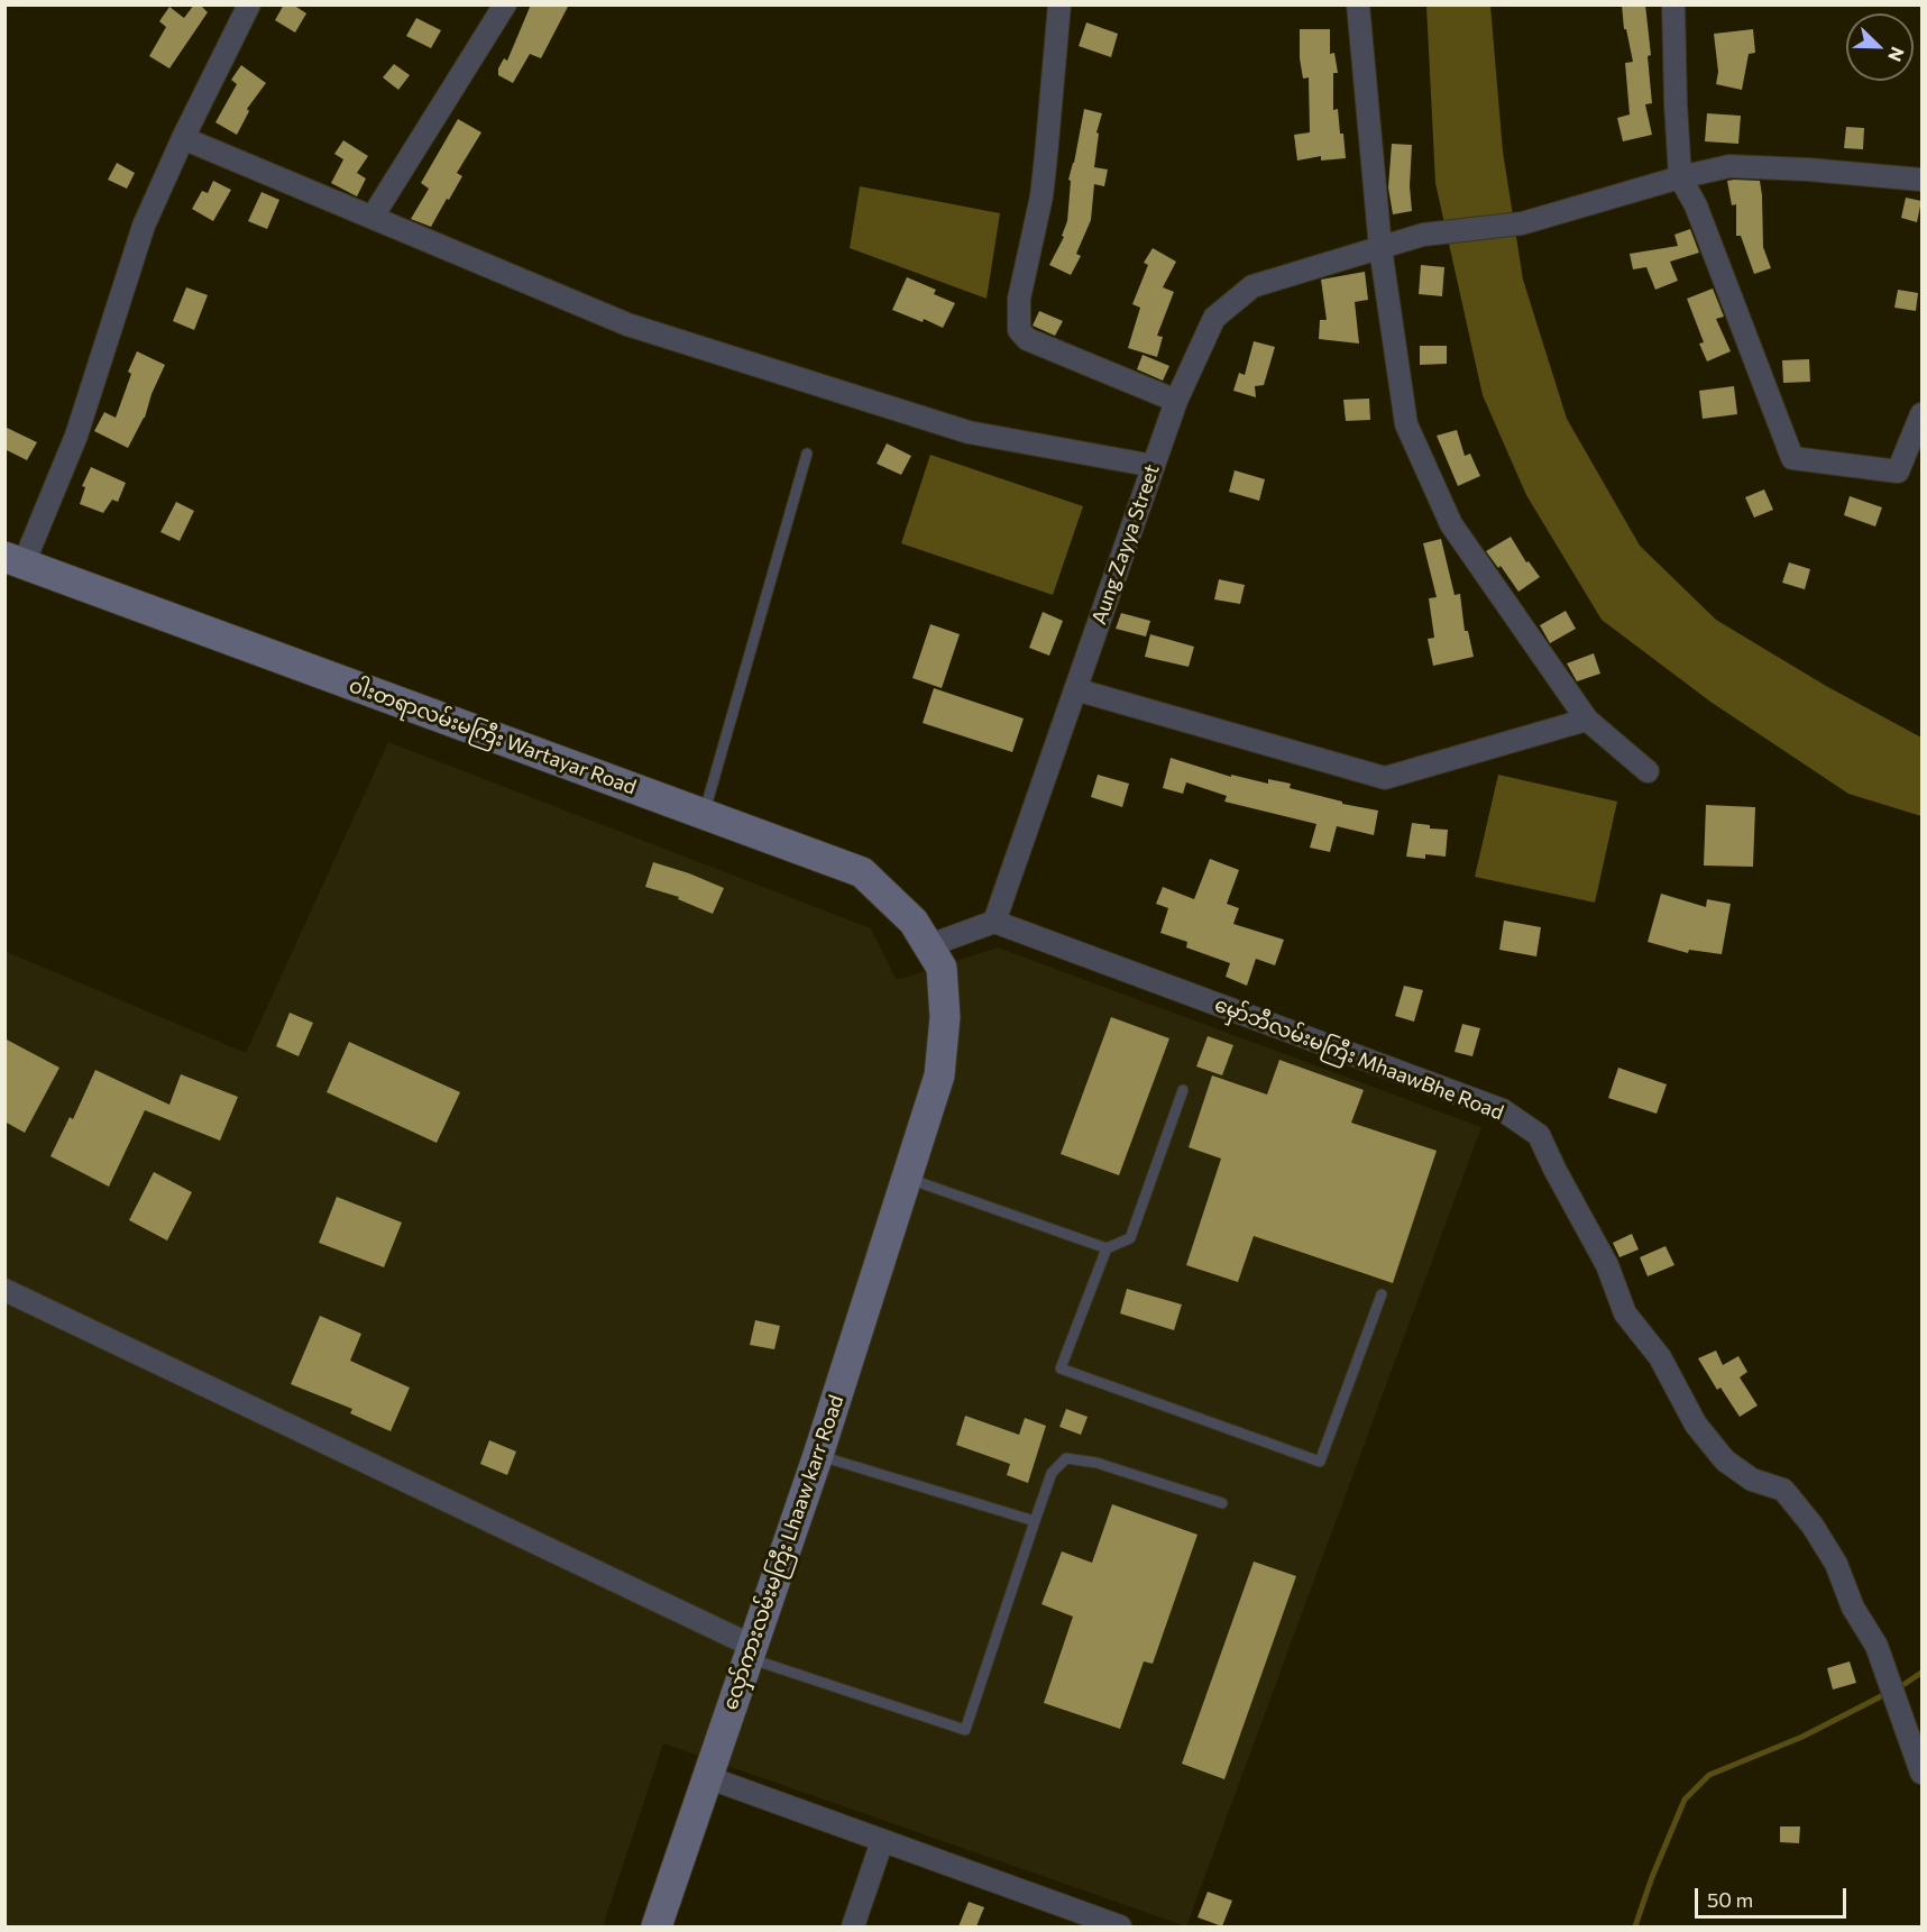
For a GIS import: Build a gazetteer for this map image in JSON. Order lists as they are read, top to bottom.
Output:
{
  "streets": {
    "street": [
      "Aung Zayya Street",
      "ဝါးတရာလမ်းမကြီး Wartayar Road",
      "မှော်ဘီလမ်းမကြီး MhaawBhe Road",
      "လှော်ကားလမ်းမကြီး Lhaaw karr Road"
    ]
  },
  "crossings": [
    ["Aung Zayya Street", "မှော်ဘီလမ်းမကြီး MhaawBhe Road"],
    ["ဝါးတရာလမ်းမကြီး Wartayar Road", "လှော်ကားလမ်းမကြီး Lhaaw karr Road"]
  ],
  "scale_bar": "50 m",
  "north": "bottom right"
}
